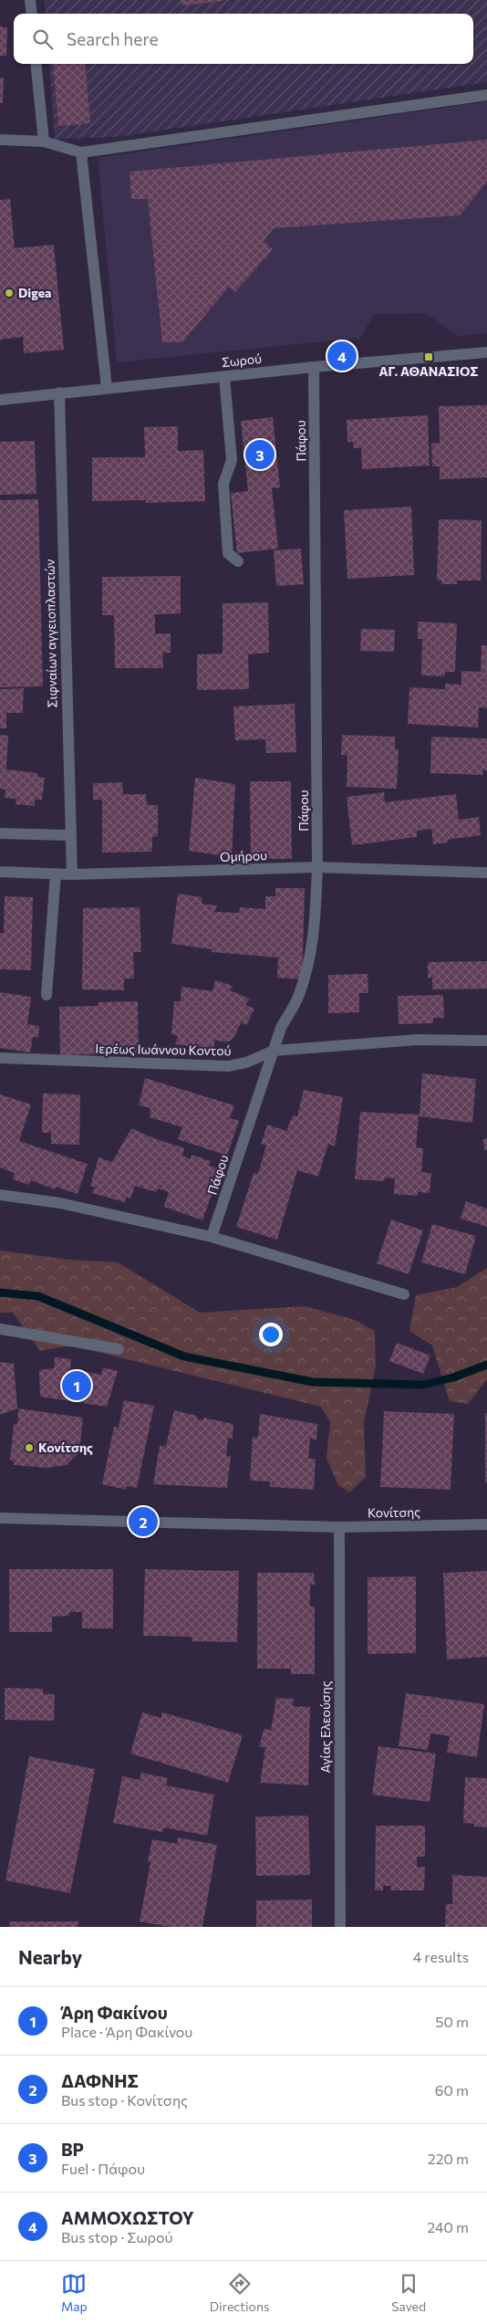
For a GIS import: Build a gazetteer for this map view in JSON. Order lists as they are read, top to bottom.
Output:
{
  "streets": {
    "street": [
      "Σωρού",
      "Πάφου",
      "Σιφναίων αγγειοπλαστών",
      "Ομήρου",
      "Ιερέως Ιωάννου Κοντού",
      "Κονίτσης",
      "Αγίας Ελεούσης"
    ]
  },
  "crossings": [
    ["Σωρού", "Πάφου"],
    ["Σωρού", "Σιφναίων αγγειοπλαστών"],
    ["Πάφου", "Ομήρου"],
    ["Πάφου", "Ιερέως Ιωάννου Κοντού"],
    ["Σιφναίων αγγειοπλαστών", "Ομήρου"],
    ["Κονίτσης", "Αγίας Ελεούσης"]
  ],
  "places": {
    "other": ["Digea", "Κονίτσης"],
    "transit": ["ΑΓ. ΑΘΑΝΑΣΙΟΣ"]
  },
  "page": {
    "search": "Search here",
    "pins": [
      "4",
      "3",
      "1",
      "2"
    ],
    "heading": ["Nearby", "4 results"],
    "list": [
      {
        "mark": "1",
        "name": "Άρη Φακίνου",
        "note": "Place · Άρη Φακίνου",
        "value": "50 m"
      },
      {
        "mark": "2",
        "name": "ΔΑΦΝΗΣ",
        "note": "Bus stop · Κονίτσης",
        "value": "60 m"
      },
      {
        "mark": "3",
        "name": "BP",
        "note": "Fuel · Πάφου",
        "value": "220 m"
      },
      {
        "mark": "4",
        "name": "ΑΜΜΟΧΩΣΤΟΥ",
        "note": "Bus stop · Σωρού",
        "value": "240 m"
      }
    ],
    "nav": ["Map", "Directions", "Saved"]
  }
}
